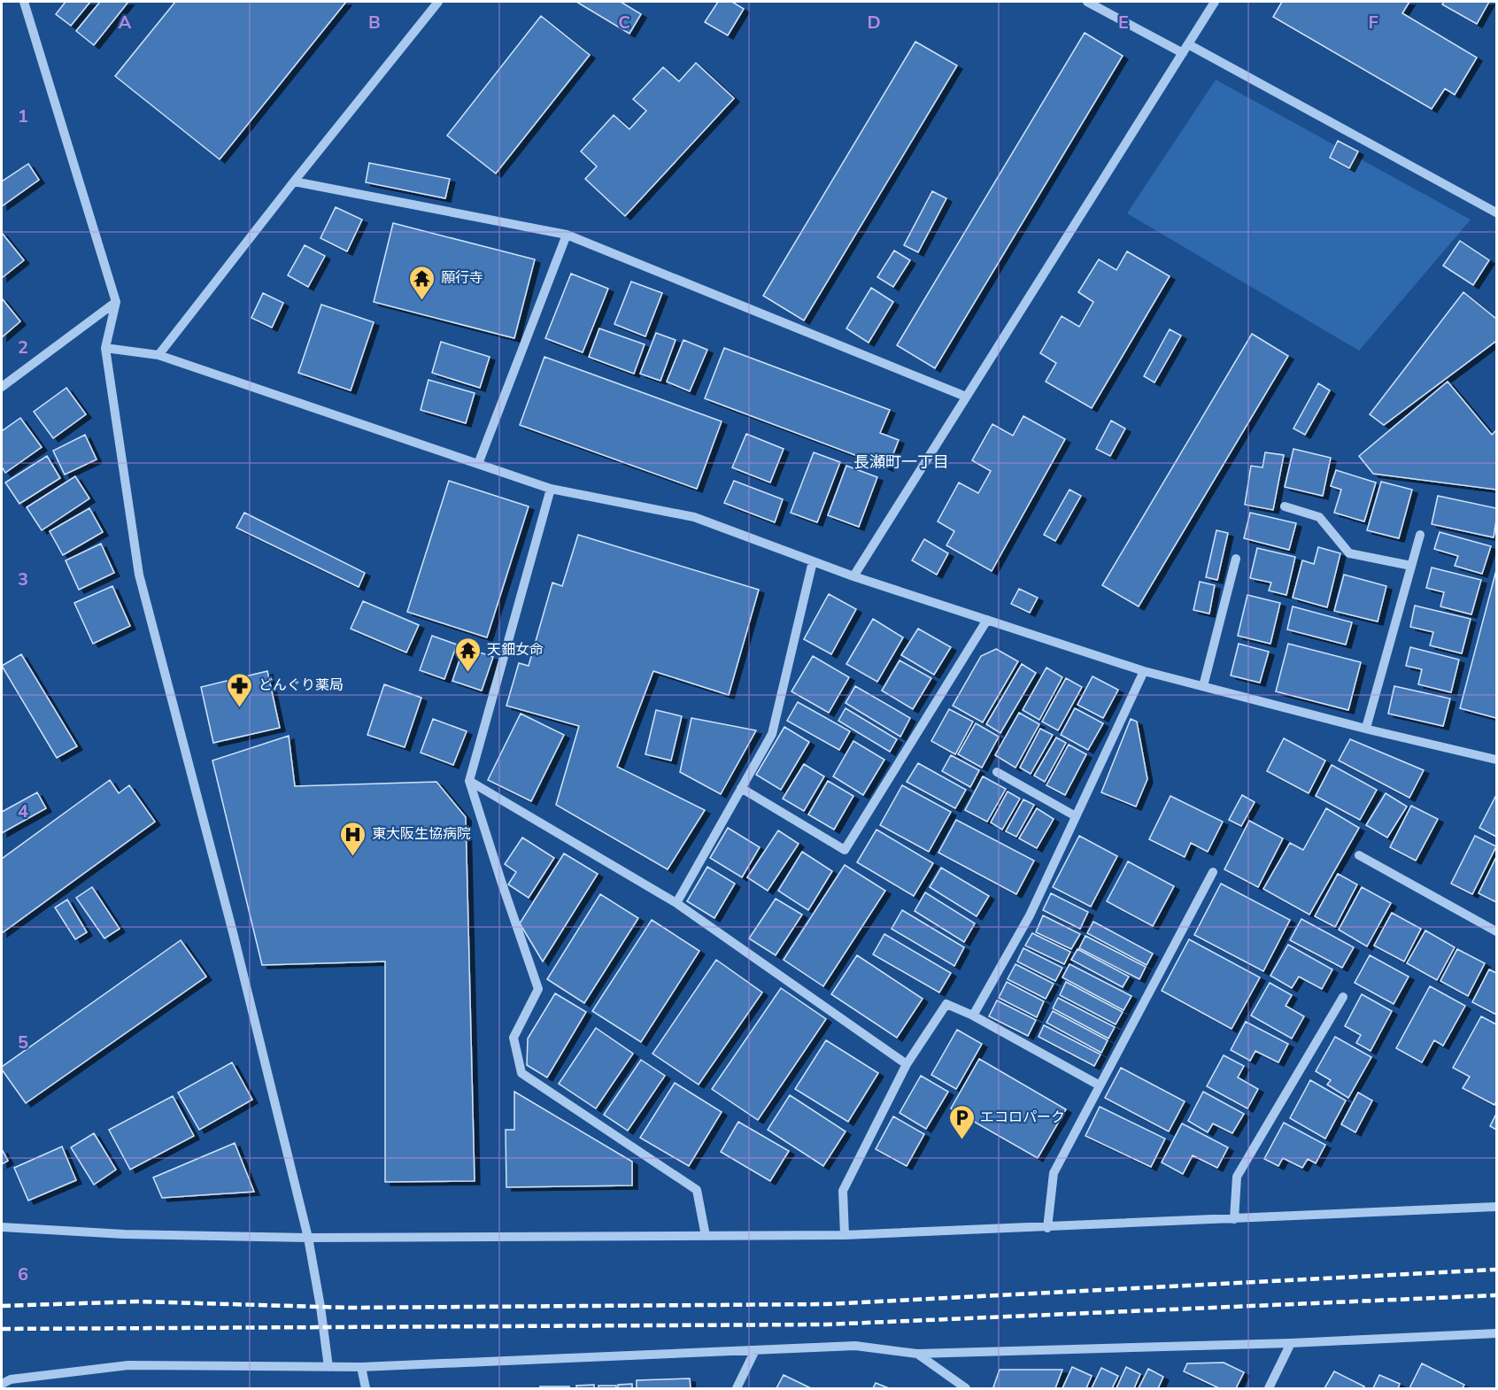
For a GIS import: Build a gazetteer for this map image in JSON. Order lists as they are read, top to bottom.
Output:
{
  "districts": ["長瀬町一丁目"],
  "places": {
    "temple": ["願行寺", "天鈿女命"],
    "pharmacy": ["どんぐり薬局"],
    "hospital": ["東大阪生協病院"],
    "parking": ["エコロパーク"]
  },
  "grid": {
    "columns": [
      "A",
      "B",
      "C",
      "D",
      "E",
      "F"
    ],
    "rows": [
      "1",
      "2",
      "3",
      "4",
      "5",
      "6"
    ]
  }
}
